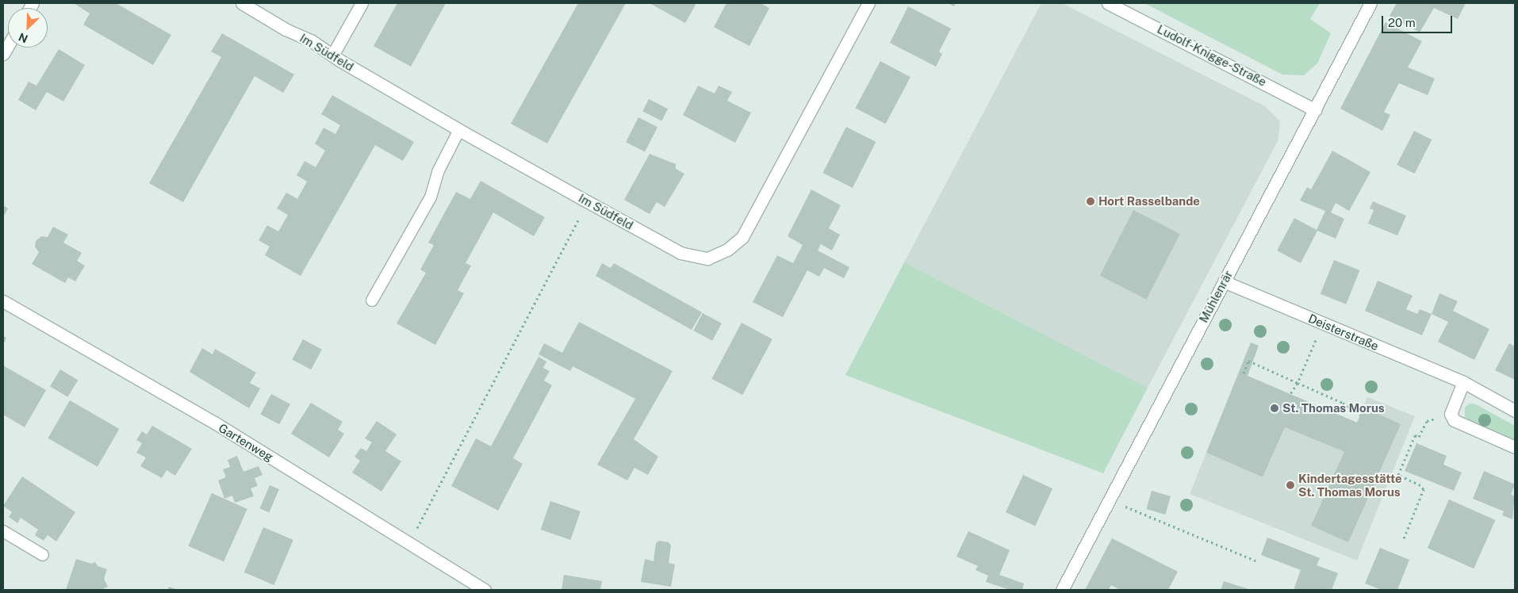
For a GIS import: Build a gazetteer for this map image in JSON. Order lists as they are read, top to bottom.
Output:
{
  "streets": {
    "street": [
      "Im Südfeld",
      "Ludolf-Knigge-Straße",
      "Mühlenrär",
      "Deisterstraße",
      "Gartenweg"
    ]
  },
  "crossings": [
    ["Ludolf-Knigge-Straße", "Mühlenrär"],
    ["Mühlenrär", "Deisterstraße"]
  ],
  "places": ["Hort Rasselbande", "St. Thomas Morus", "Kindertagesstätte St. Thomas Morus"],
  "scale_bar": "20 m",
  "north": "bottom left"
}
